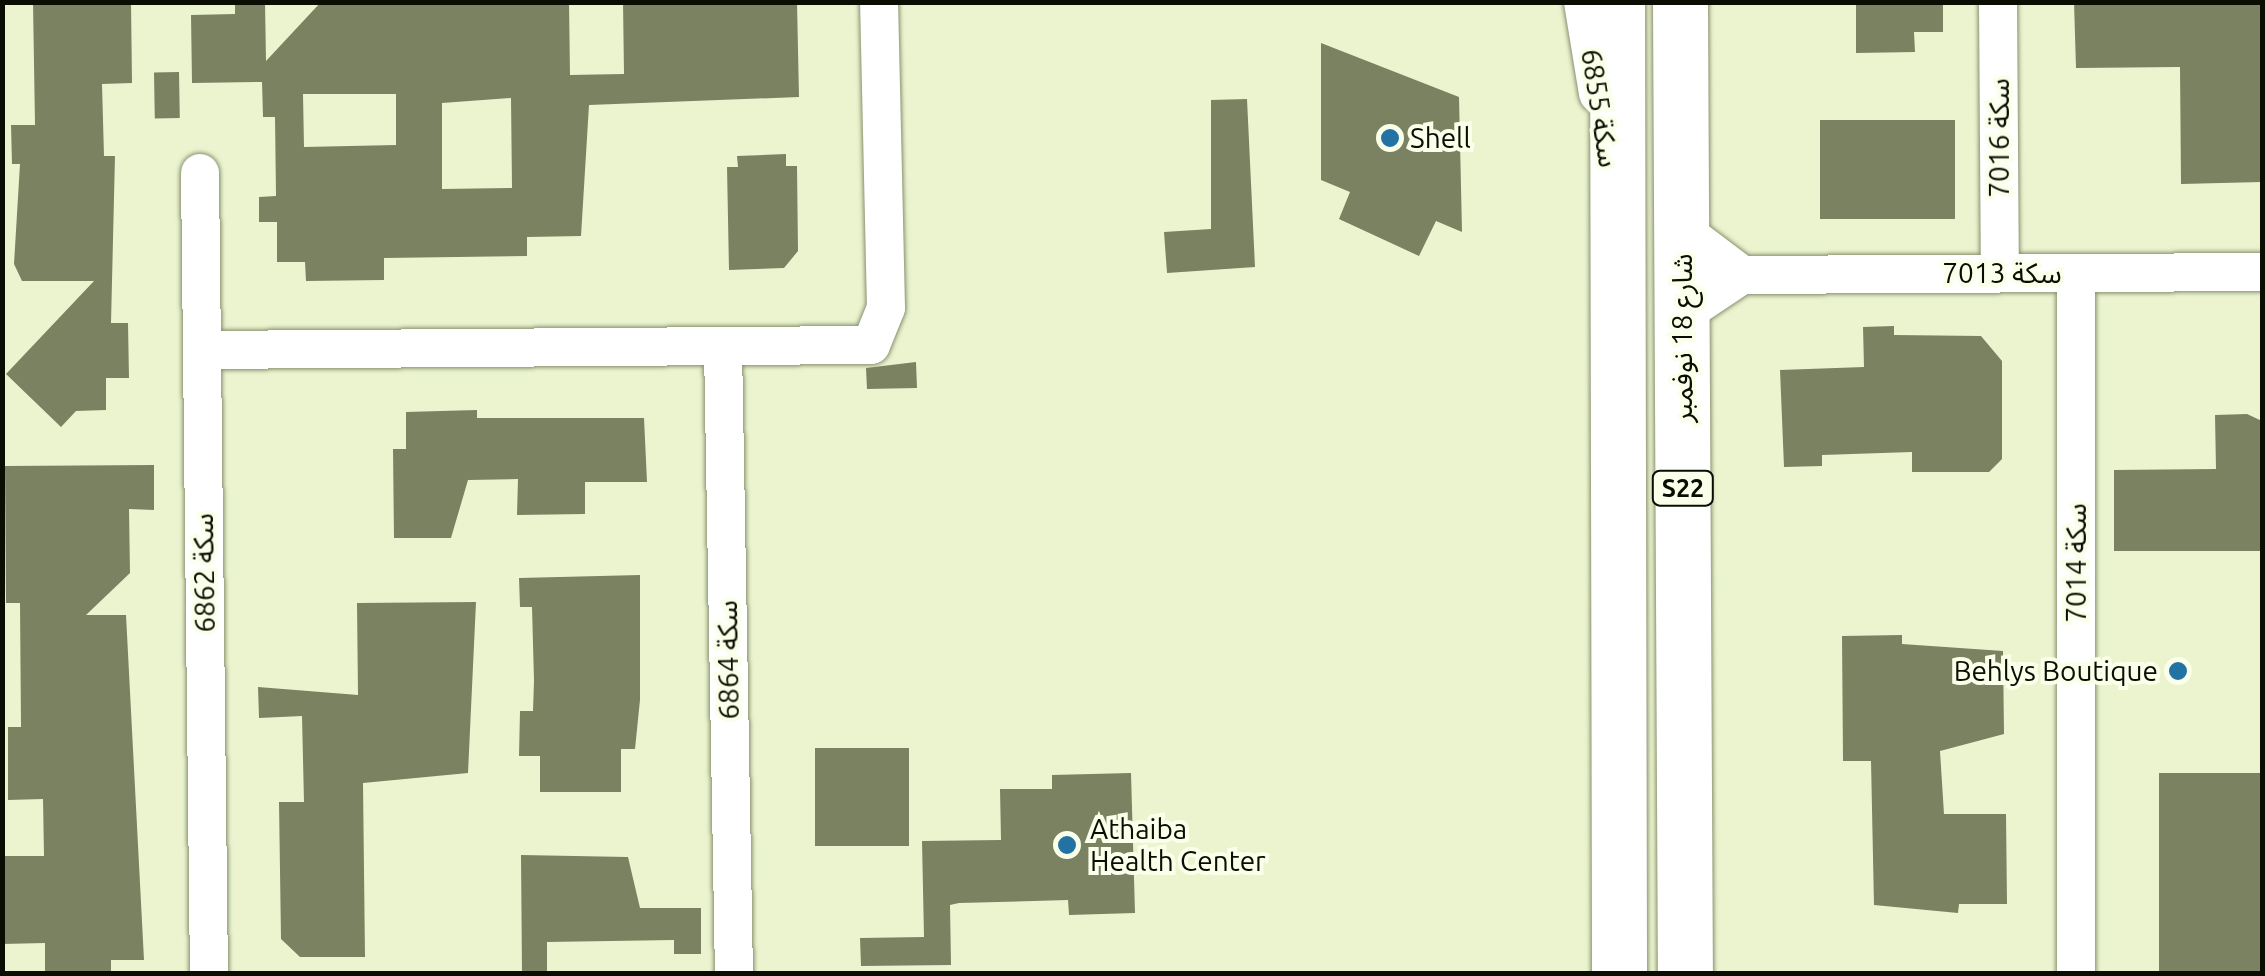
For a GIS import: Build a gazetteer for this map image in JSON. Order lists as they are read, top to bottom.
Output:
{
  "streets": {
    "main road": ["شارع 18 نوفمبر", "S22"],
    "street": [
      "سكة 6855",
      "سكة 7016",
      "سكة 7013",
      "سكة 7014",
      "سكة 6862",
      "سكة 6864"
    ]
  },
  "crossings": [
    ["سكة 6855", "S22"],
    ["سكة 7016", "سكة 7013"],
    ["سكة 7013", "سكة 7014"]
  ],
  "places": ["Shell", "Behlys Boutique", "Athaiba Health Center"]
}
